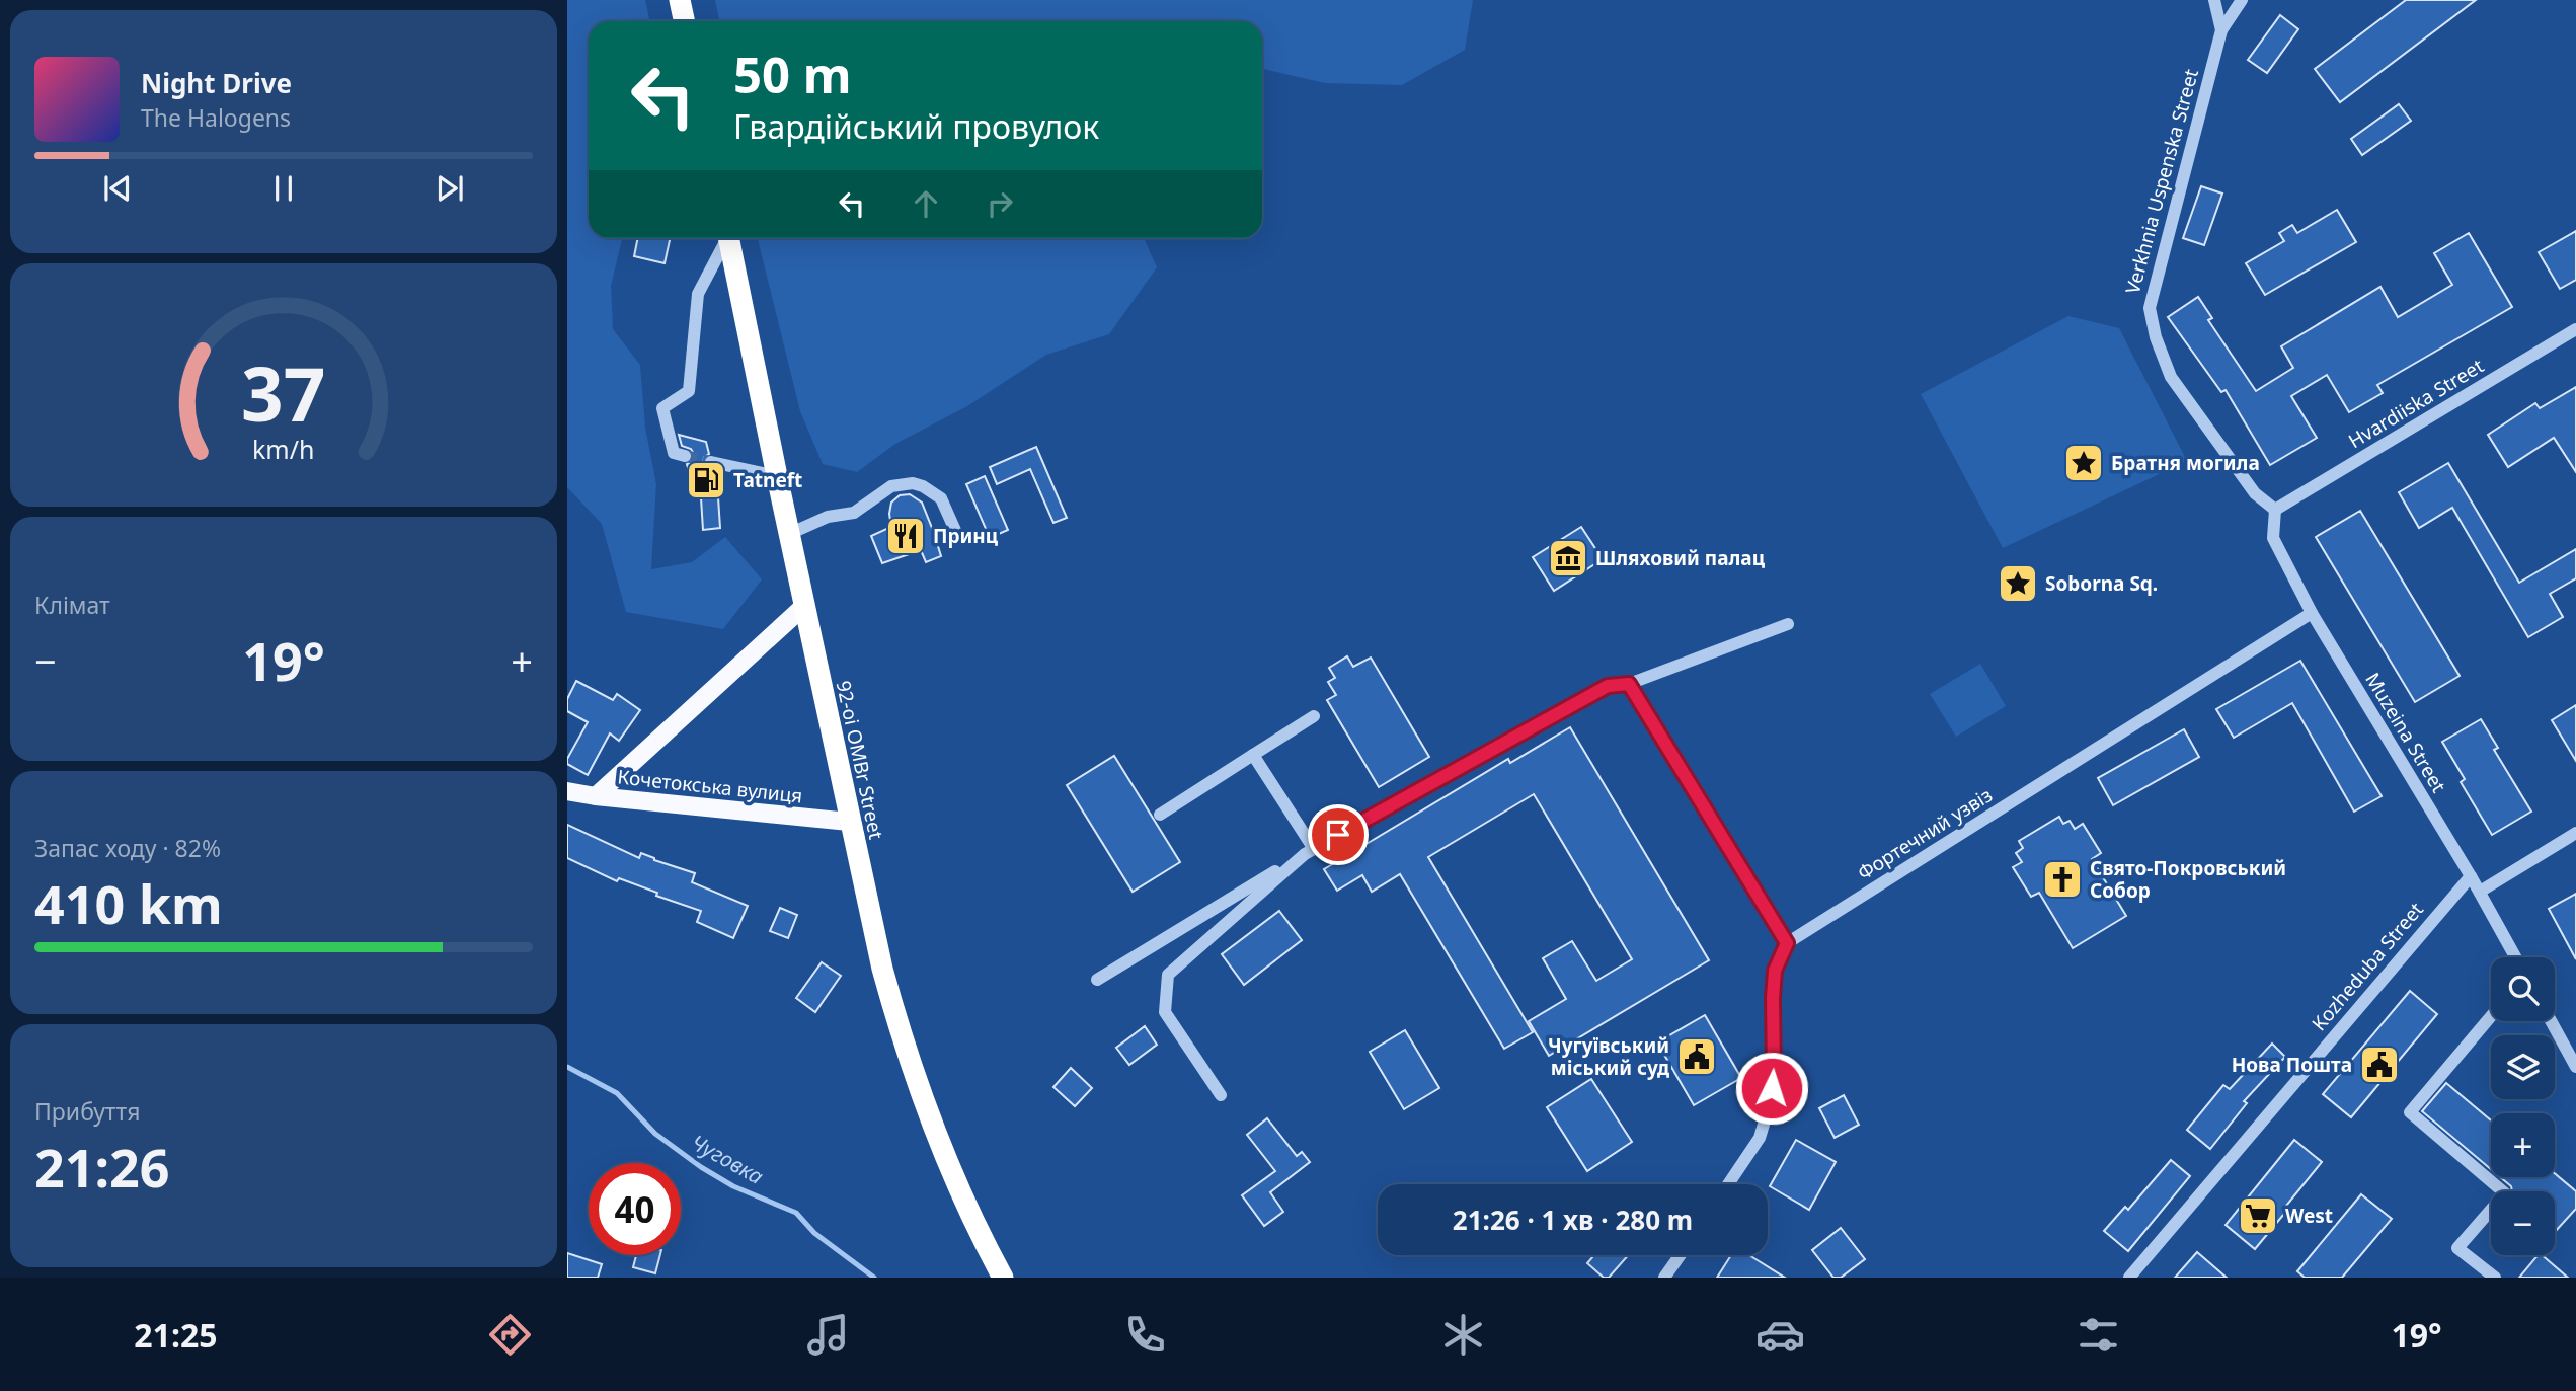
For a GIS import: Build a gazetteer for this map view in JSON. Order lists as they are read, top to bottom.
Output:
{
  "streets": {
    "highway": ["92-oi OMBr Street"],
    "main road": ["Кочетокська вулиця"],
    "street": [
      "Verkhnia Uspenska Street",
      "Hvardiiska Street",
      "Muzeina Street",
      "Фортечний узвіз",
      "Kozheduba Street"
    ]
  },
  "crossings": [
    ["Verkhnia Uspenska Street", "Hvardiiska Street"],
    ["Verkhnia Uspenska Street", "Muzeina Street"],
    ["Hvardiiska Street", "Muzeina Street"],
    ["Muzeina Street", "Фортечний узвіз"],
    ["Muzeina Street", "Kozheduba Street"],
    ["92-oi OMBr Street", "Кочетокська вулиця"]
  ],
  "water": ["Чуговка"],
  "places": {
    "place": ["Братня могила", "Soborna Sq."],
    "fuel station": ["Tatneft"],
    "restaurant": ["Принц"],
    "museum": ["Шляховий палац"],
    "church": ["Свято-Покровський Собор"],
    "public building": ["Чугуївський міський суд", "Нова Пошта"],
    "supermarket": ["West"]
  },
  "page": {
    "turn": ["50 m", "Гвардійський провулок"],
    "song": ["Night Drive", "The Halogens"],
    "tile": [
      "Клімат",
      ["Запас ходу · 82%", "410 km"],
      ["Прибуття", "21:26"]
    ],
    "heat": ["−", "19°", "+"],
    "map_buttons": ["+", "−"],
    "limit": "40",
    "trip": "21:26 · 1 хв · 280 m",
    "tabs": ["21:25", "19°"],
    "gauge": ["37", "km/h"]
  }
}
